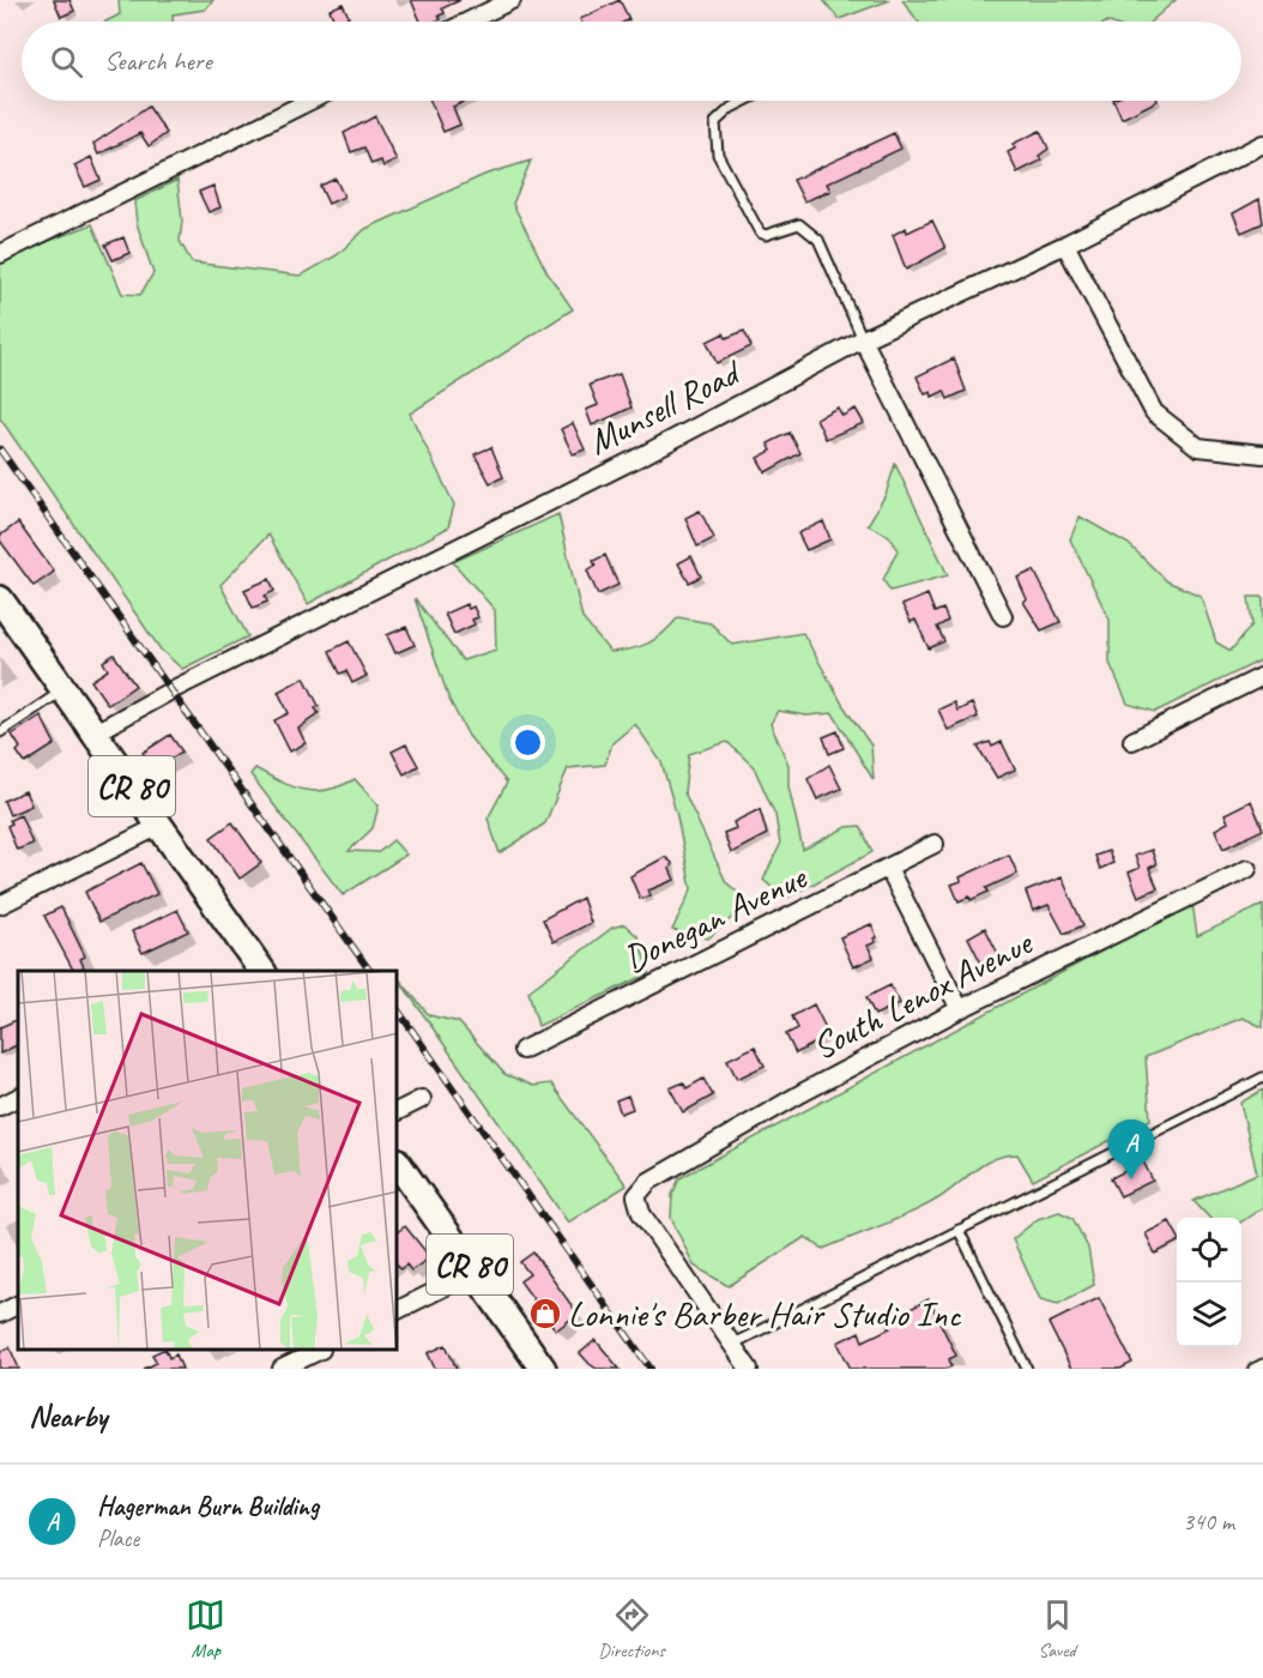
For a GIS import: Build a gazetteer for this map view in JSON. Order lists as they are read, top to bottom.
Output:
{
  "streets": {
    "main road": ["CR 80"],
    "street": ["Munsell Road", "Donegan Avenue", "South Lenox Avenue"]
  },
  "crossings": [
    ["Munsell Road", "CR 80"]
  ],
  "places": {
    "shop": ["Lonnie's Barber Hair Studio Inc"]
  },
  "page": {
    "search": "Search here",
    "pins": "A",
    "heading": "Nearby",
    "list": [
      {
        "mark": "A",
        "name": "Hagerman Burn Building",
        "note": "Place",
        "value": "340 m"
      }
    ],
    "nav": ["Map", "Directions", "Saved"]
  }
}
